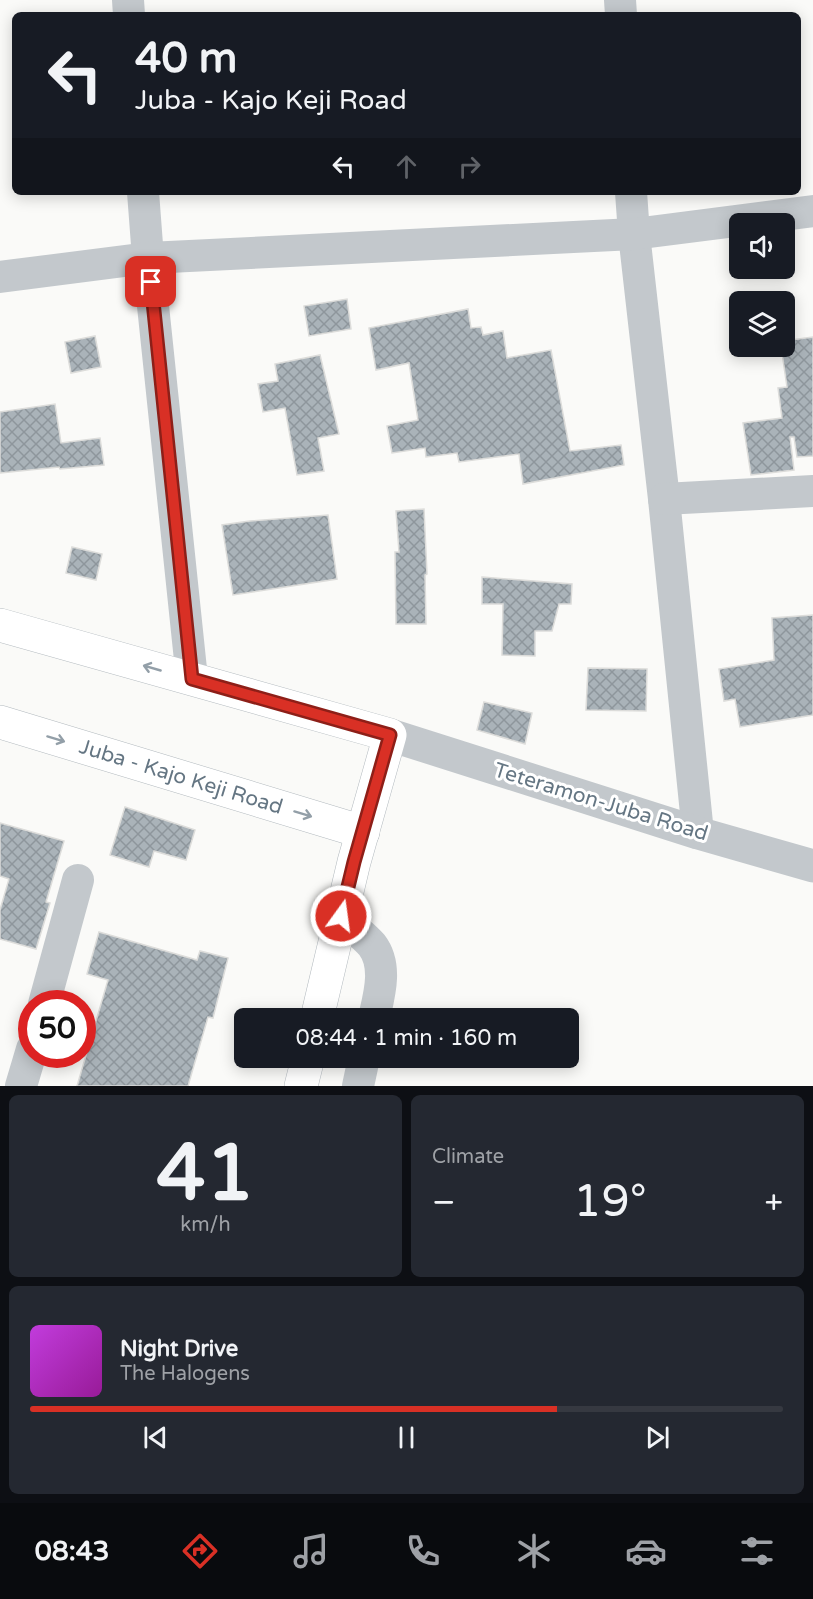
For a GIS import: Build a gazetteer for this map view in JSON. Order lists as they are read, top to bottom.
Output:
{
  "streets": {
    "main road": ["Juba - Kajo Keji Road"],
    "street": ["Teteramon-Juba Road"]
  },
  "page": {
    "turn": ["40 m", "Juba - Kajo Keji Road"],
    "limit": "50",
    "trip": "08:44 · 1 min · 160 m",
    "tile": [
      ["41", "km/h"],
      "Climate"
    ],
    "heat": ["−", "19°", "+"],
    "song": ["Night Drive", "The Halogens"],
    "tabs": "08:43"
  }
}
